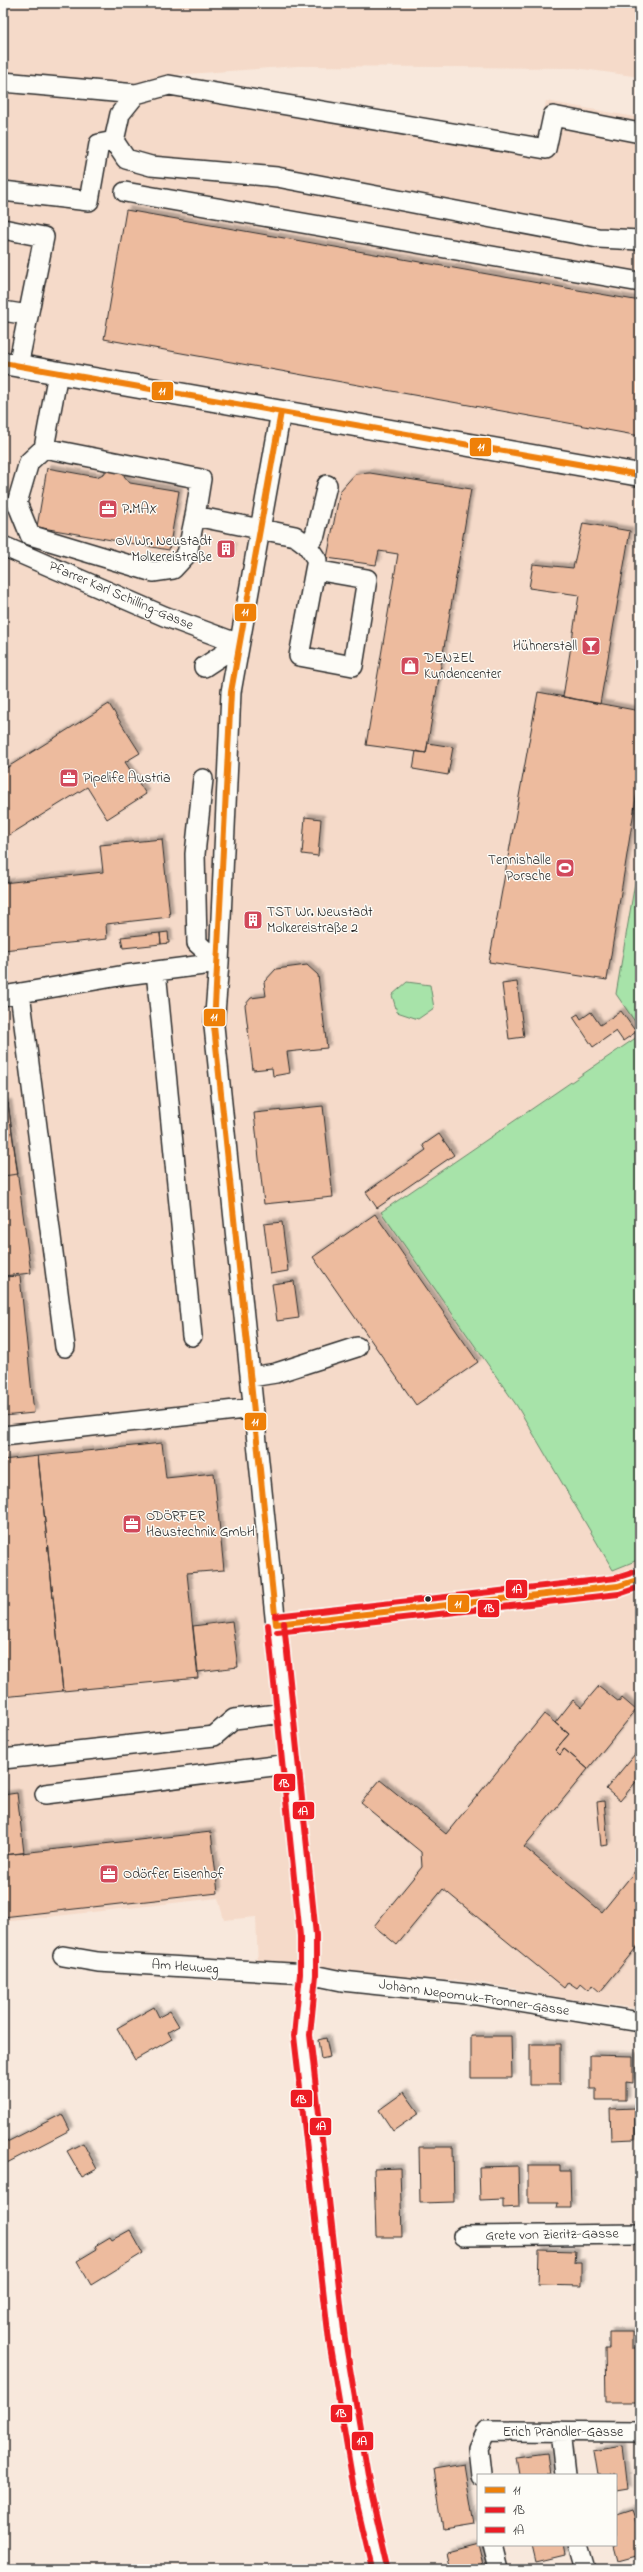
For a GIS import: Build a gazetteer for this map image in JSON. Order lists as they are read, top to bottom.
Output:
{
  "streets": {
    "street": [
      "Pfarrer Karl Schilling-Gasse",
      "Am Heuweg",
      "Johann Nepomuk-Fronner-Gasse",
      "Grete von Zieritz-Gasse",
      "Erich Prandler-Gasse"
    ]
  },
  "crossings": [
    ["Am Heuweg", "Johann Nepomuk-Fronner-Gasse"]
  ],
  "places": {
    "office": [
      "P.MAX",
      "Pipelife Austria",
      "ODÖRFER Haustechnik GmbH",
      "Odörfer Eisenhof"
    ],
    "building": ["OV Wr. Neustadt Molkereistraße", "TST Wr. Neustadt Molkereistraße 2"],
    "bar": ["Hühnerstall"],
    "shop": ["DENZEL Kundencenter"],
    "sports": ["Tennishalle Porsche"]
  },
  "lines": ["transit line 11", "transit line 1A", "transit line 1B"],
  "legend": ["11", "1B", "1A"]
}
